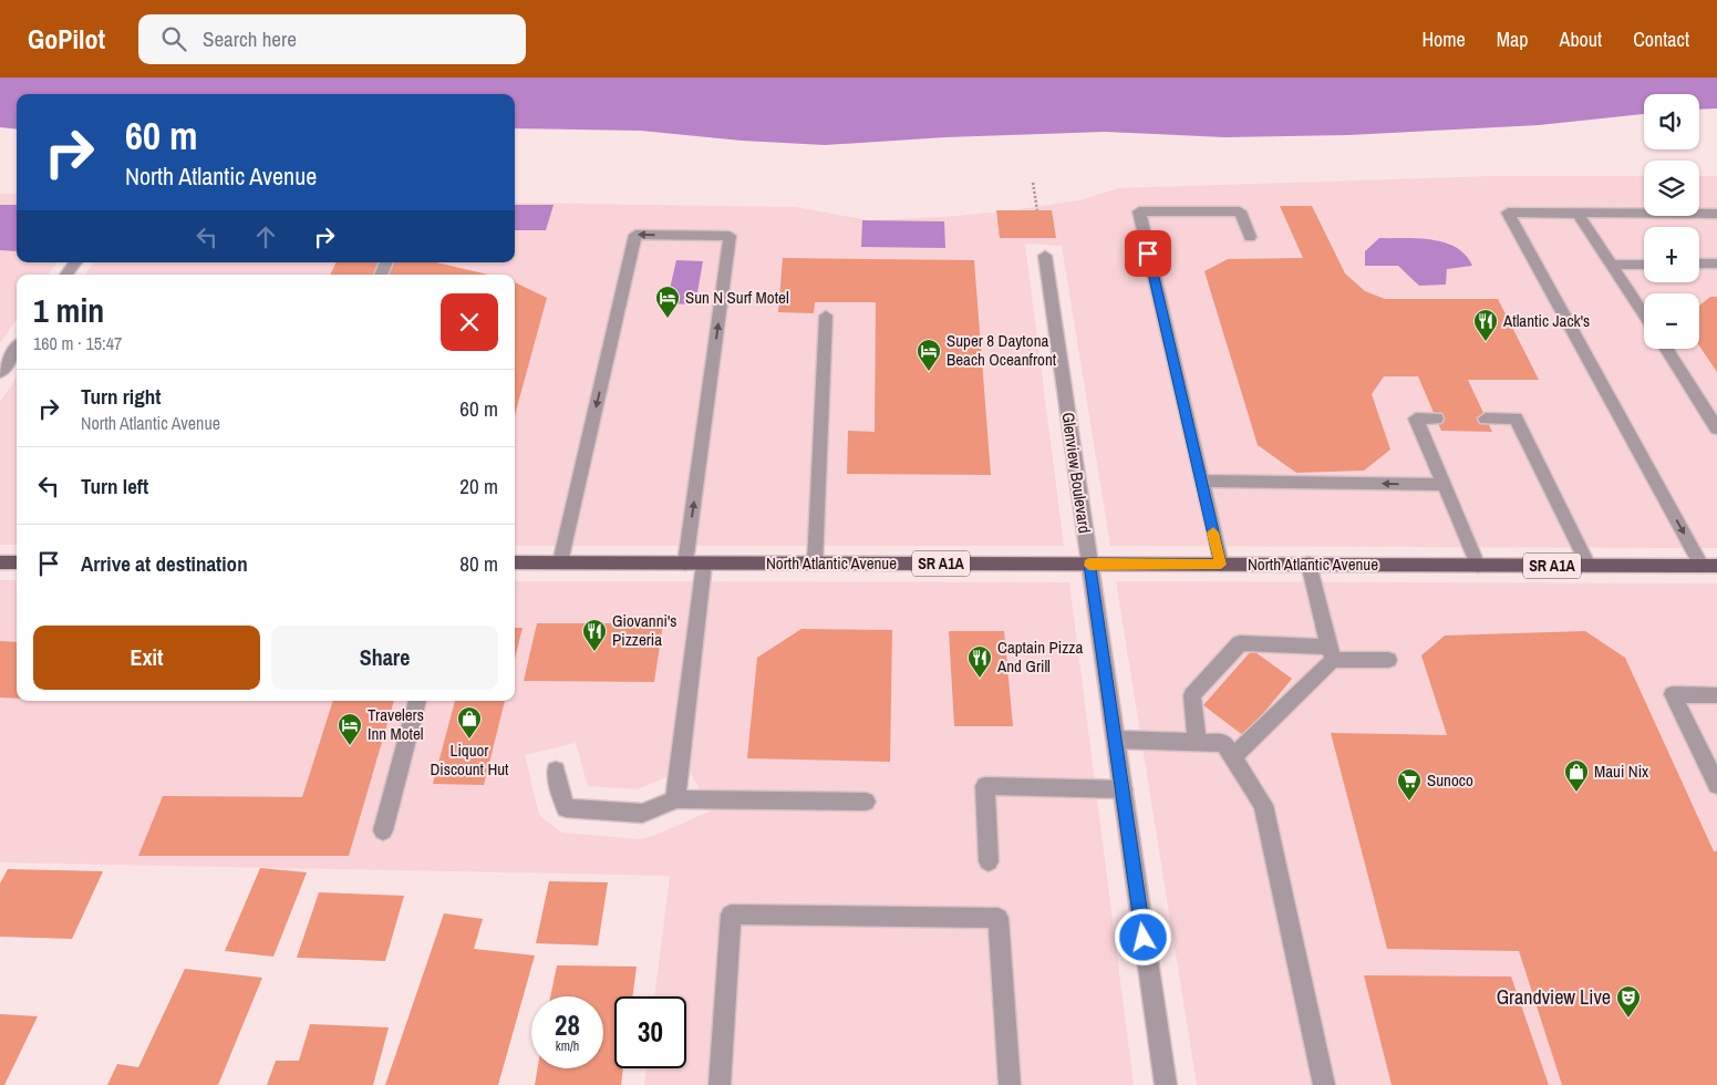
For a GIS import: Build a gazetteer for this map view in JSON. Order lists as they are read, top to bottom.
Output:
{
  "streets": {
    "main road": ["North Atlantic Avenue", "SR A1A"],
    "street": ["Glenview Boulevard"]
  },
  "crossings": [
    ["Glenview Boulevard", "North Atlantic Avenue"]
  ],
  "places": {
    "hotel": ["Sun N Surf Motel", "Super 8 Daytona Beach Oceanfront", "Travelers Inn Motel"],
    "restaurant": ["Atlantic Jack's", "Giovanni's Pizzeria", "Captain Pizza And Grill"],
    "shop": ["Liquor Discount Hut", "Maui Nix"],
    "supermarket": ["Sunoco"],
    "theatre": ["Grandview Live"]
  },
  "page": {
    "header": "GoPilot",
    "search": "Search here",
    "nav": [
      "Home",
      "Map",
      "About",
      "Contact"
    ],
    "map_buttons": ["+", "−"],
    "turn": ["60 m", "North Atlantic Avenue"],
    "heading": ["1 min", "160 m · 15:47"],
    "list": [
      {
        "name": "Turn right",
        "note": "North Atlantic Avenue",
        "value": "60 m"
      },
      {
        "name": "Turn left",
        "value": "20 m"
      },
      {
        "name": "Arrive at destination",
        "value": "80 m"
      }
    ],
    "buttons": ["Exit", "Share"],
    "speed": "28 km/h",
    "limit": "30"
  }
}
